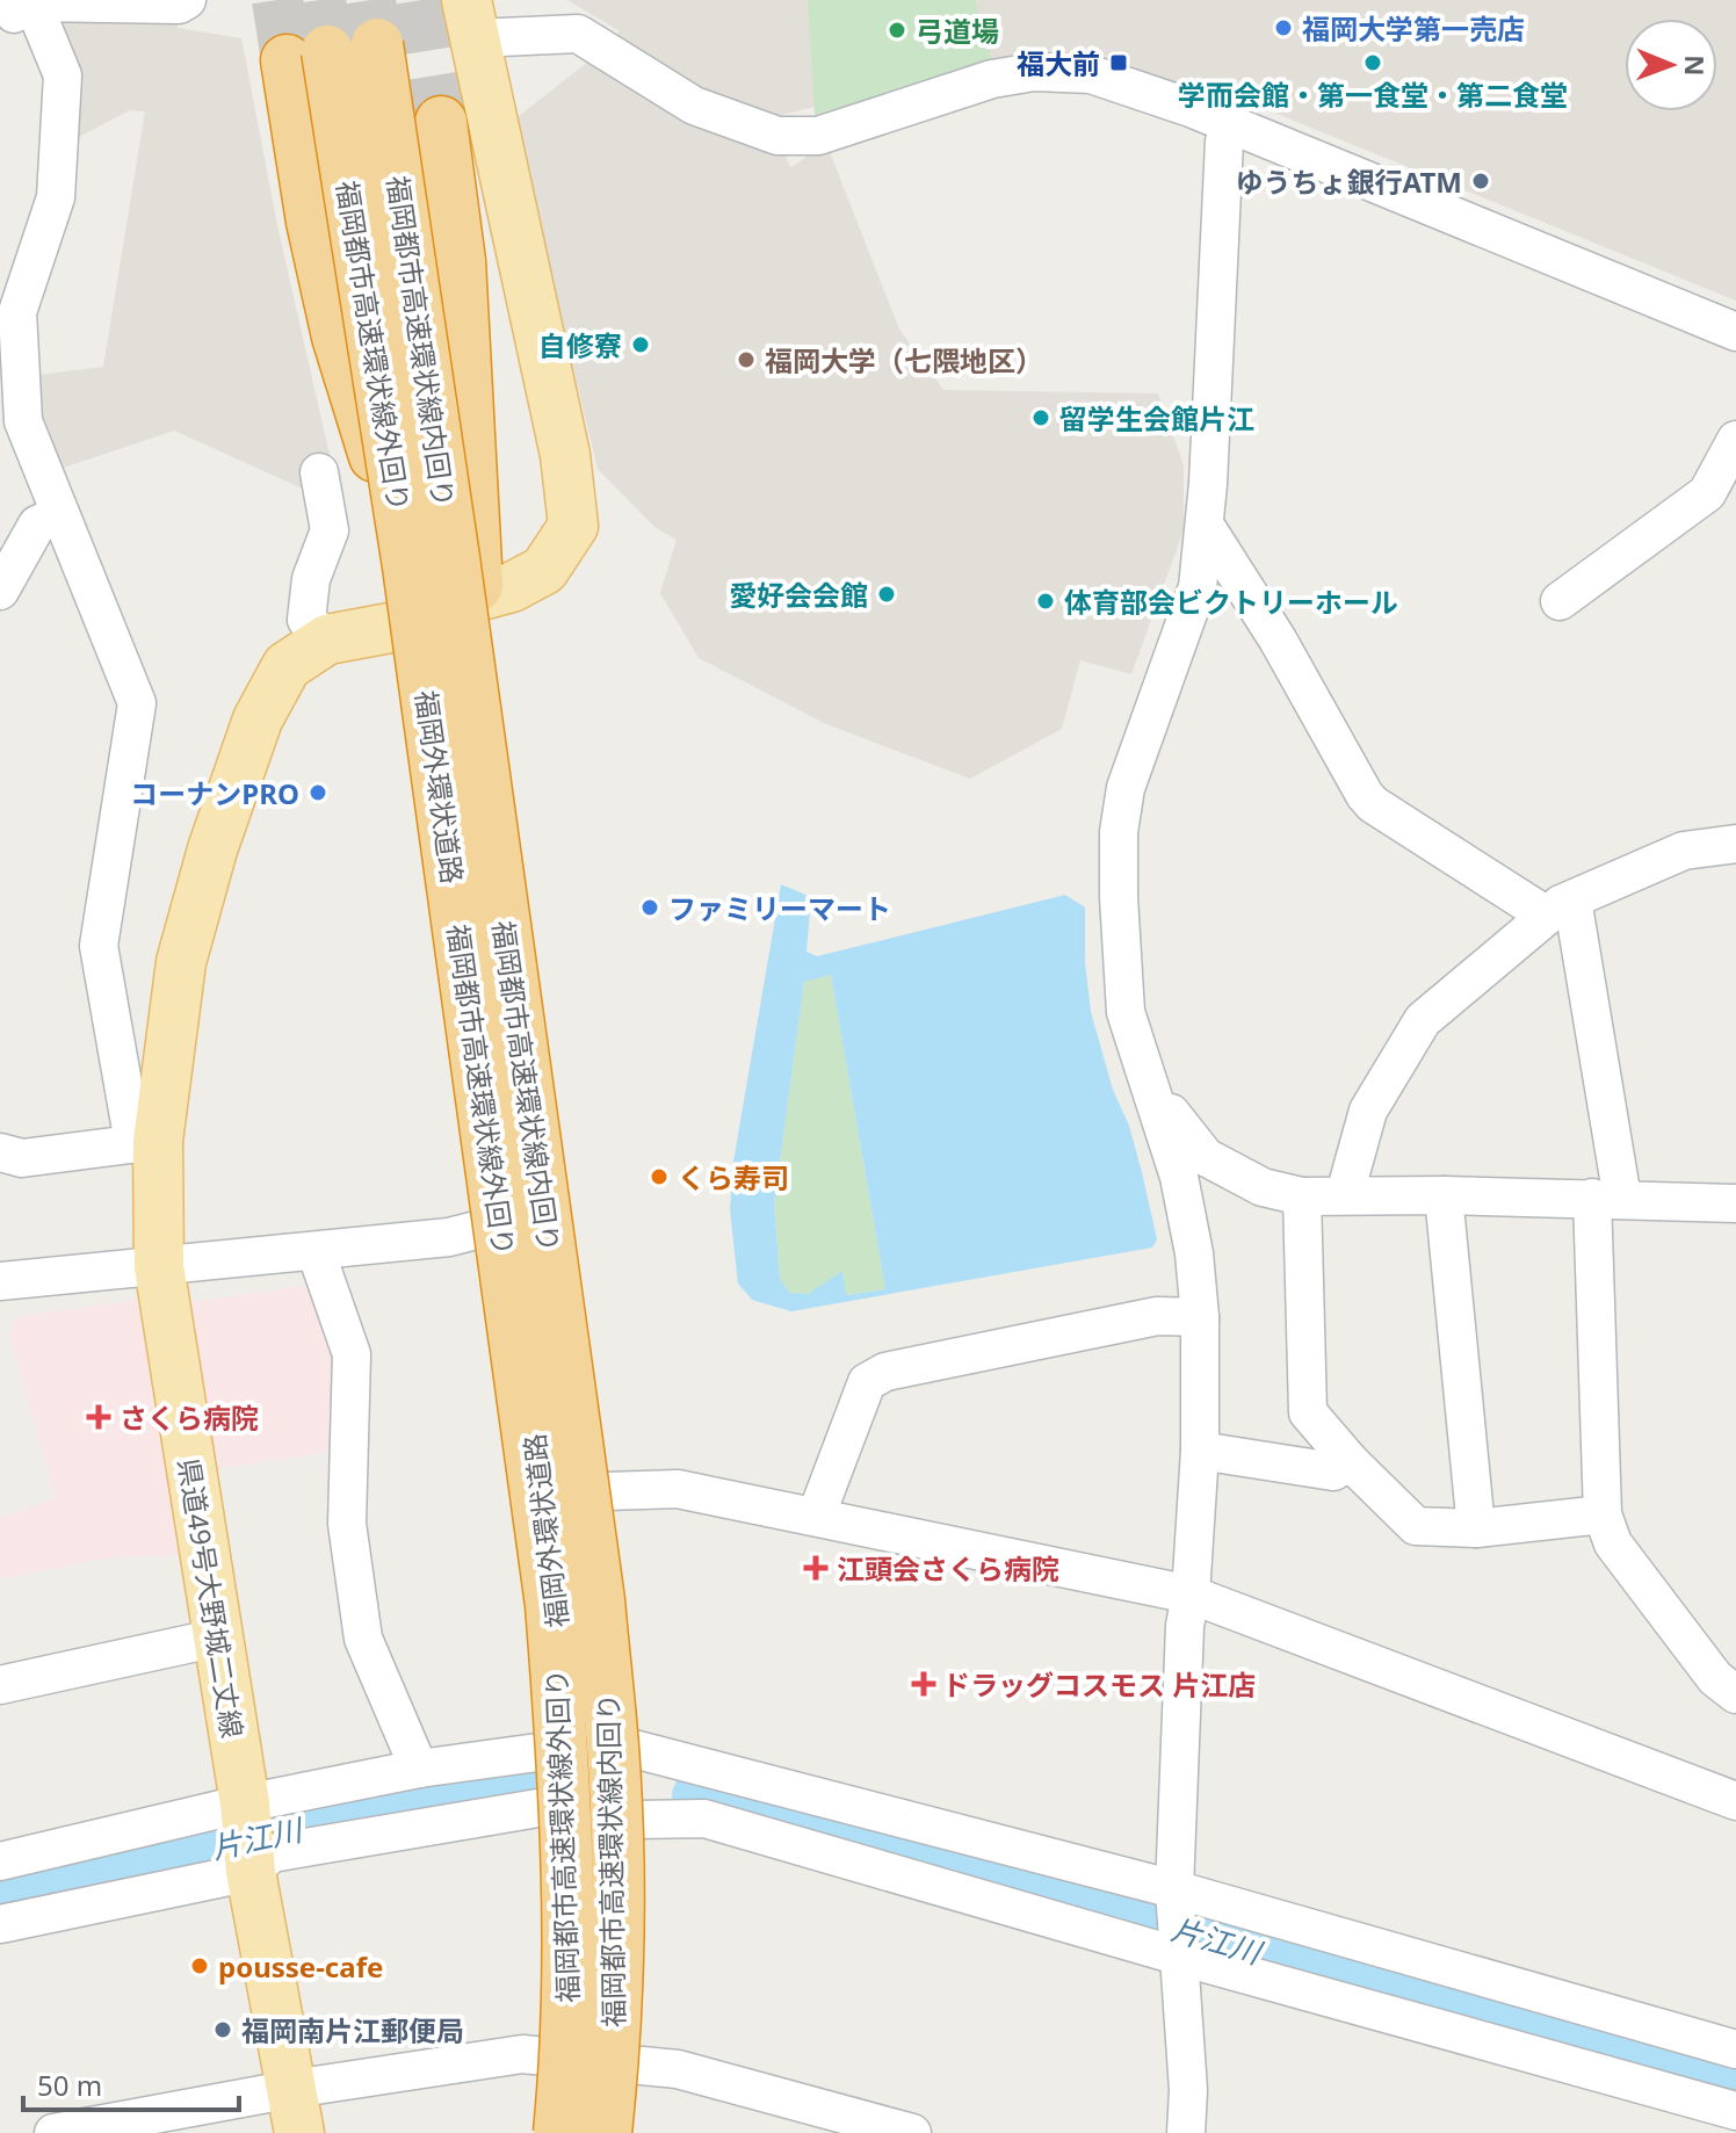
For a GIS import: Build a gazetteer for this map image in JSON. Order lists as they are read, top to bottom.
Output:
{
  "streets": {
    "highway": ["福岡都市高速環状線内回り", "福岡都市高速環状線外回り", "福岡外環状道路"],
    "main road": ["県道49号大野城二丈線"]
  },
  "crossings": [
    ["福岡都市高速環状線外回り", "福岡外環状道路"],
    ["福岡外環状道路", "県道49号大野城二丈線"]
  ],
  "water": ["片江川"],
  "places": {
    "other": [
      "福岡大学第一売店",
      "弓道場",
      "学而会館・第一食堂・第二食堂",
      "ゆうちょ銀行ATM",
      "自修寮",
      "福岡大学（七隈地区）",
      "留学生会館片江",
      "愛好会会館",
      "体育部会ビクトリーホール",
      "コーナンPRO",
      "ファミリーマート",
      "くら寿司",
      "pousse-cafe",
      "福岡南片江郵便局"
    ],
    "transit": ["福大前"],
    "health": ["さくら病院", "江頭会さくら病院", "ドラッグコスモス 片江店"]
  },
  "scale_bar": "50 m",
  "north": "right"
}
